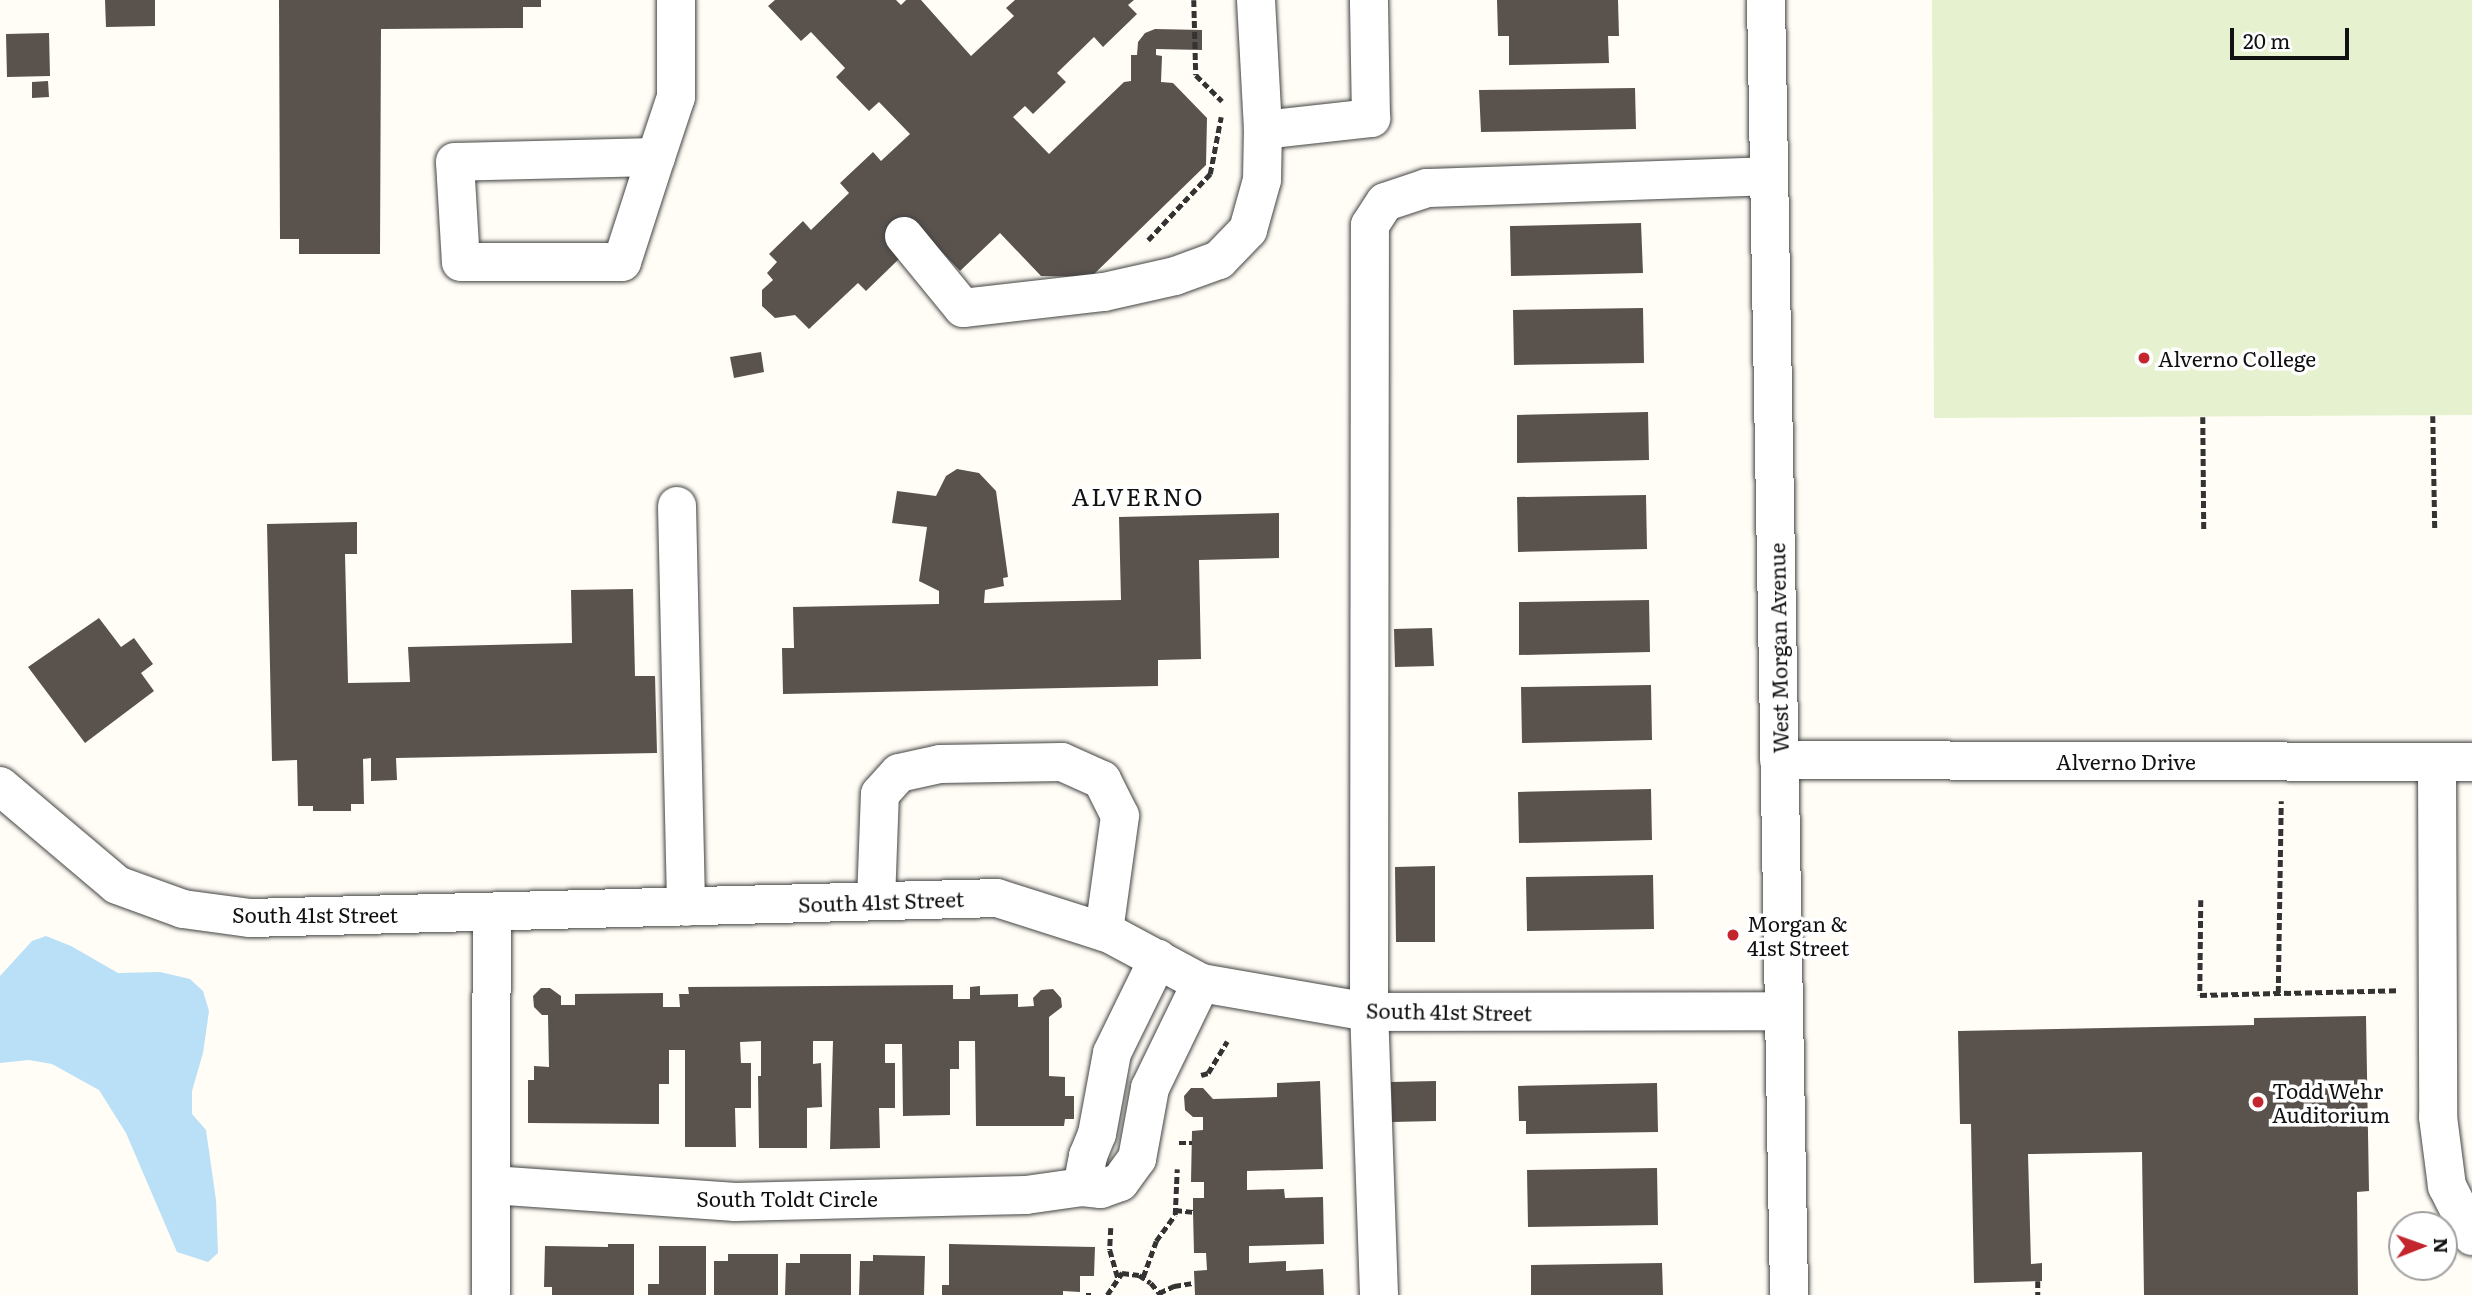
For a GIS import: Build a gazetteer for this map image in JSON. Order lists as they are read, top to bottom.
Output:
{
  "streets": {
    "street": [
      "West Morgan Avenue",
      "Alverno Drive",
      "South 41st Street",
      "South Toldt Circle"
    ]
  },
  "crossings": [
    ["West Morgan Avenue", "Alverno Drive"],
    ["West Morgan Avenue", "South 41st Street"]
  ],
  "districts": ["ALVERNO"],
  "places": ["Alverno College", "Morgan & 41st Street", "Todd Wehr Auditorium"],
  "scale_bar": "20 m",
  "north": "right"
}
